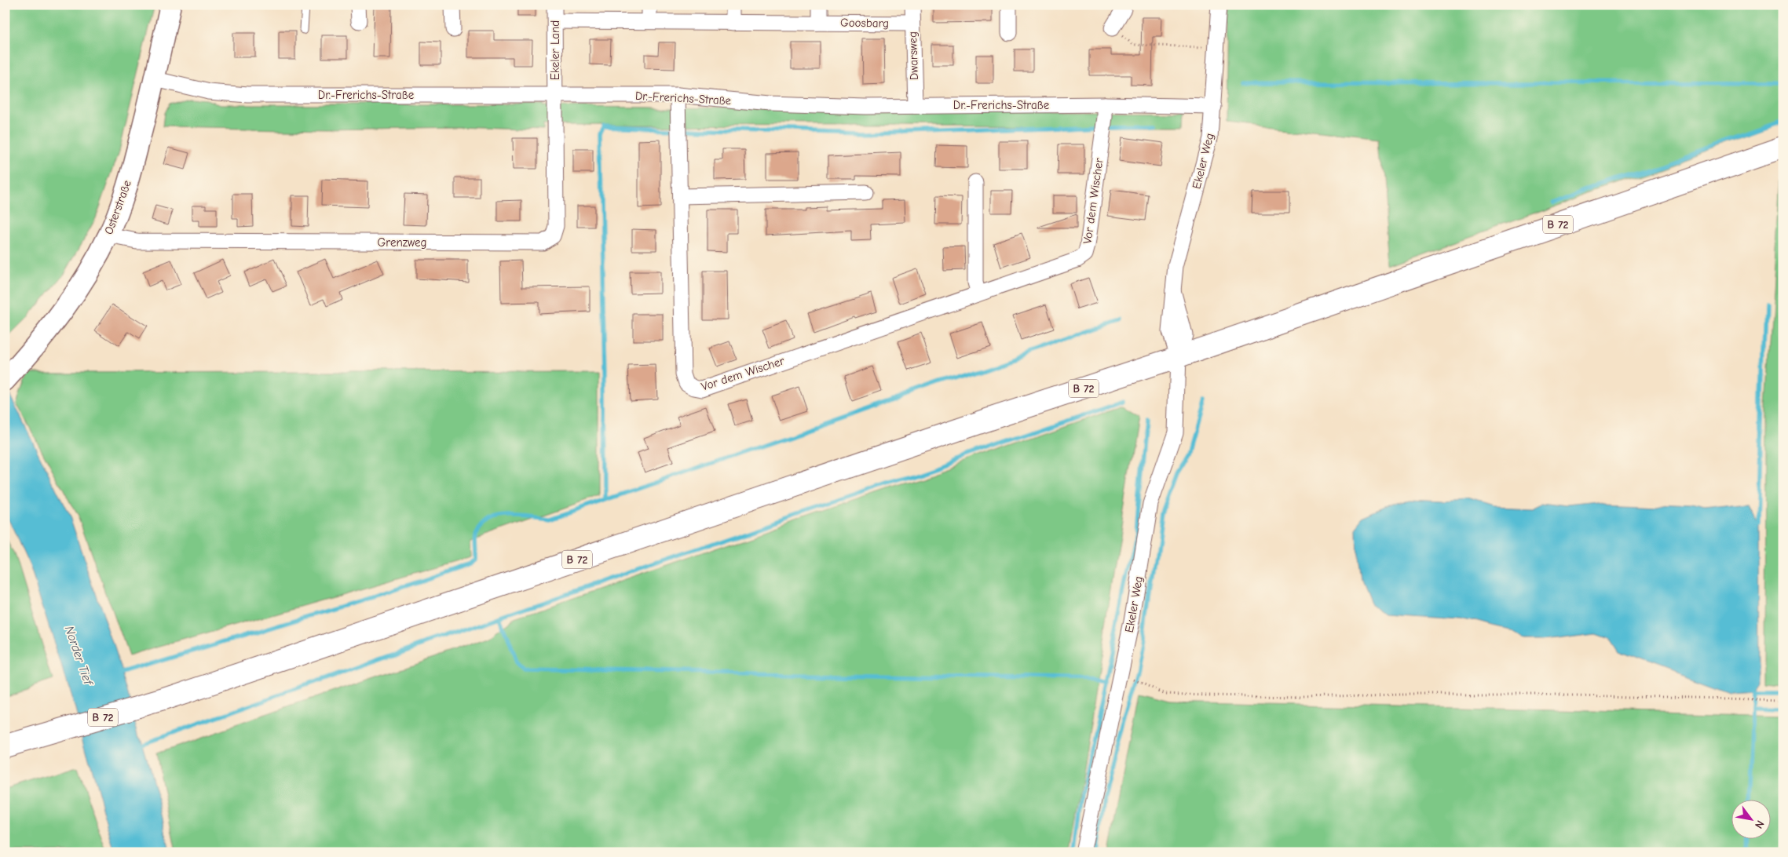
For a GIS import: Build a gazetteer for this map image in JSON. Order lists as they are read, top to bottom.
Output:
{
  "streets": {
    "main road": ["B 72"],
    "street": [
      "Goosbarg",
      "Ekeler Land",
      "Dwarsweg",
      "Dr.-Frerichs-Straße",
      "Ekeler Weg",
      "Vor dem Wischer",
      "Osterstraße",
      "Grenzweg"
    ]
  },
  "crossings": [
    ["Goosbarg", "Ekeler Land"],
    ["Goosbarg", "Dwarsweg"],
    ["Ekeler Land", "Dr.-Frerichs-Straße"],
    ["Ekeler Land", "Grenzweg"],
    ["Dwarsweg", "Dr.-Frerichs-Straße"],
    ["Dr.-Frerichs-Straße", "Ekeler Weg"],
    ["Dr.-Frerichs-Straße", "Vor dem Wischer"],
    ["Dr.-Frerichs-Straße", "Osterstraße"],
    ["Dr.-Frerichs-Straße", "Grenzweg"],
    ["Ekeler Weg", "B 72"],
    ["Osterstraße", "Grenzweg"]
  ],
  "water": ["Norder Tief"],
  "north": "bottom right"
}
